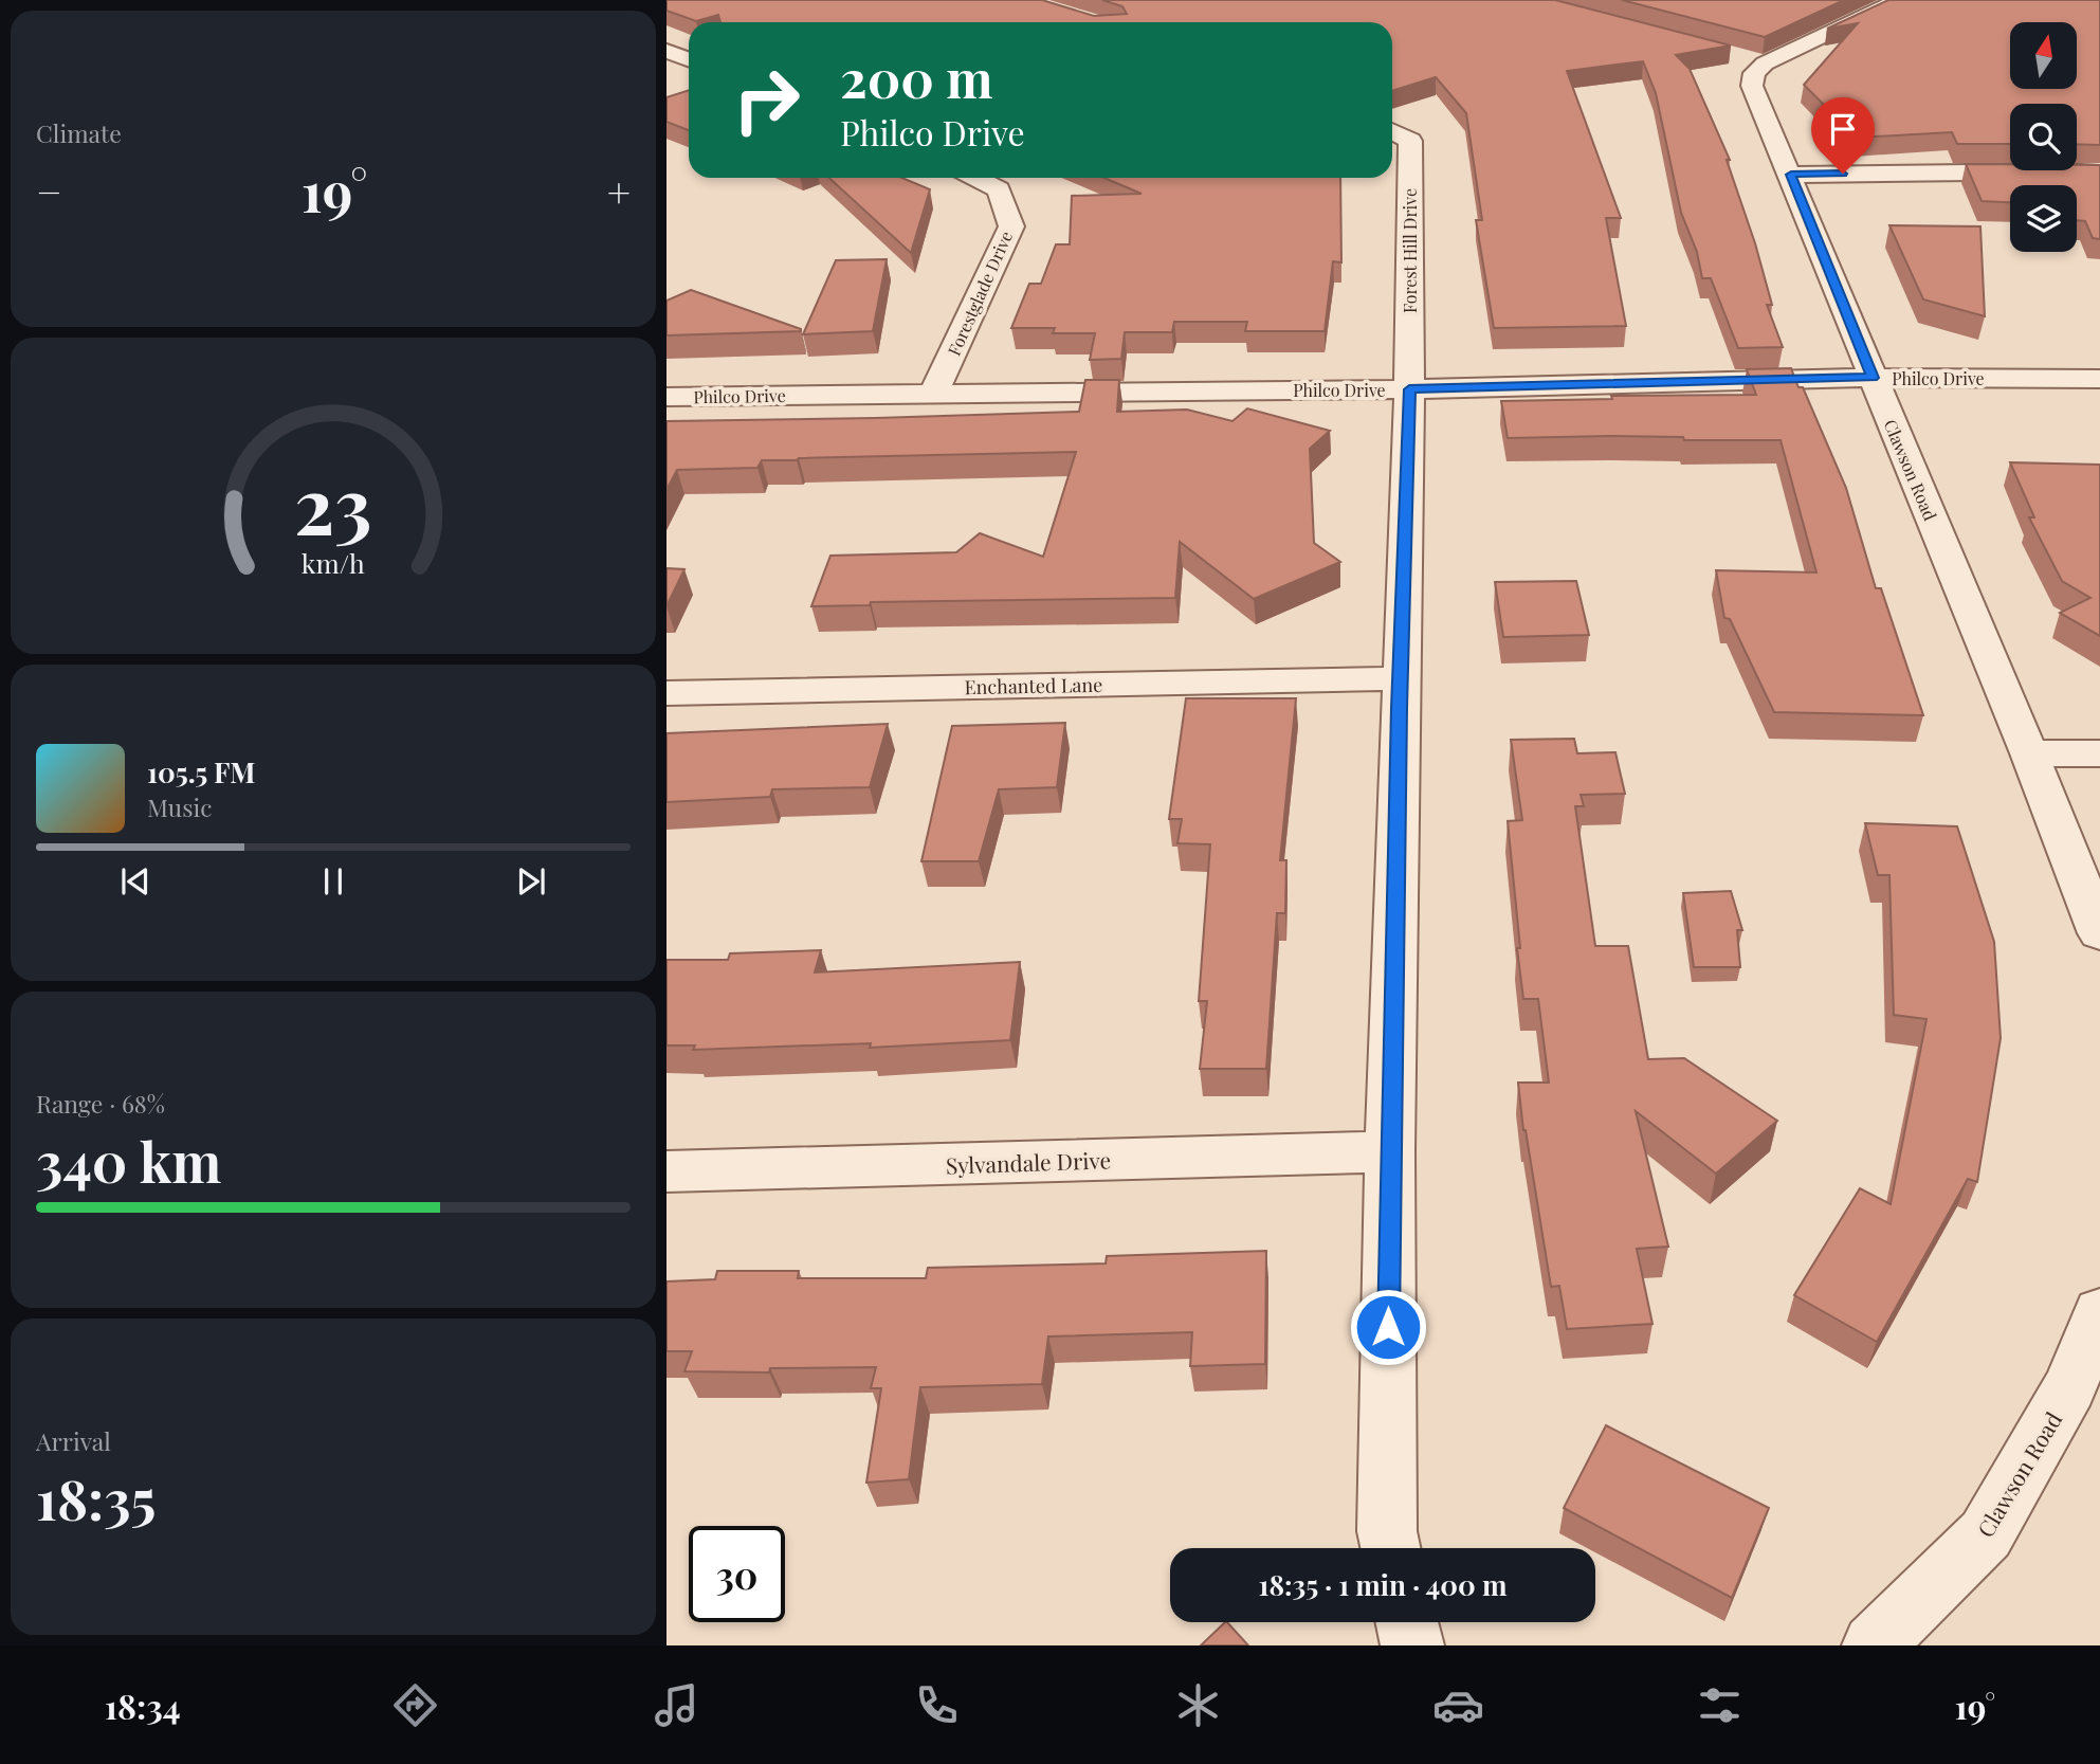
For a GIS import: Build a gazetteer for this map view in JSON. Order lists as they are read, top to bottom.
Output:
{
  "streets": {
    "street": [
      "Forest Hill Drive",
      "Forestglade Drive",
      "Philco Drive",
      "Clawson Road",
      "Enchanted Lane",
      "Sylvandale Drive"
    ]
  },
  "crossings": [
    ["Forest Hill Drive", "Philco Drive"],
    ["Forestglade Drive", "Philco Drive"],
    ["Philco Drive", "Clawson Road"]
  ],
  "north": "top",
  "page": {
    "tile": [
      "Climate",
      ["Range · 68%", "340 km"],
      ["Arrival", "18:35"]
    ],
    "turn": ["200 m", "Philco Drive"],
    "heat": ["−", "19°", "+"],
    "song": ["105.5 FM", "Music"],
    "limit": "30",
    "trip": "18:35 · 1 min · 400 m",
    "tabs": ["18:34", "19°"],
    "gauge": ["23", "km/h"]
  }
}
